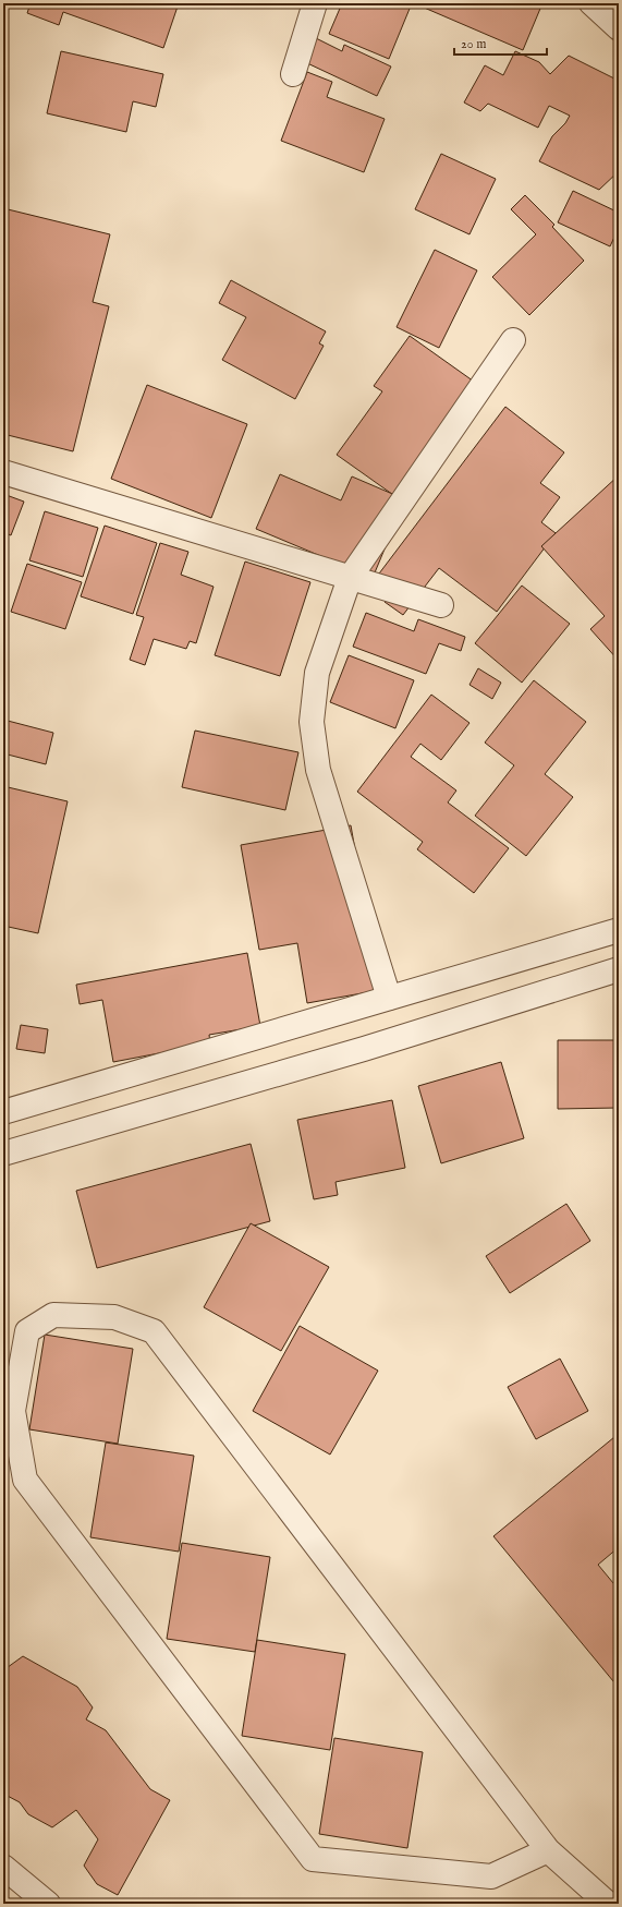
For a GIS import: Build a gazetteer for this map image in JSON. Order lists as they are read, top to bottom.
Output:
{
  "scale_bar": "20 m"
}
